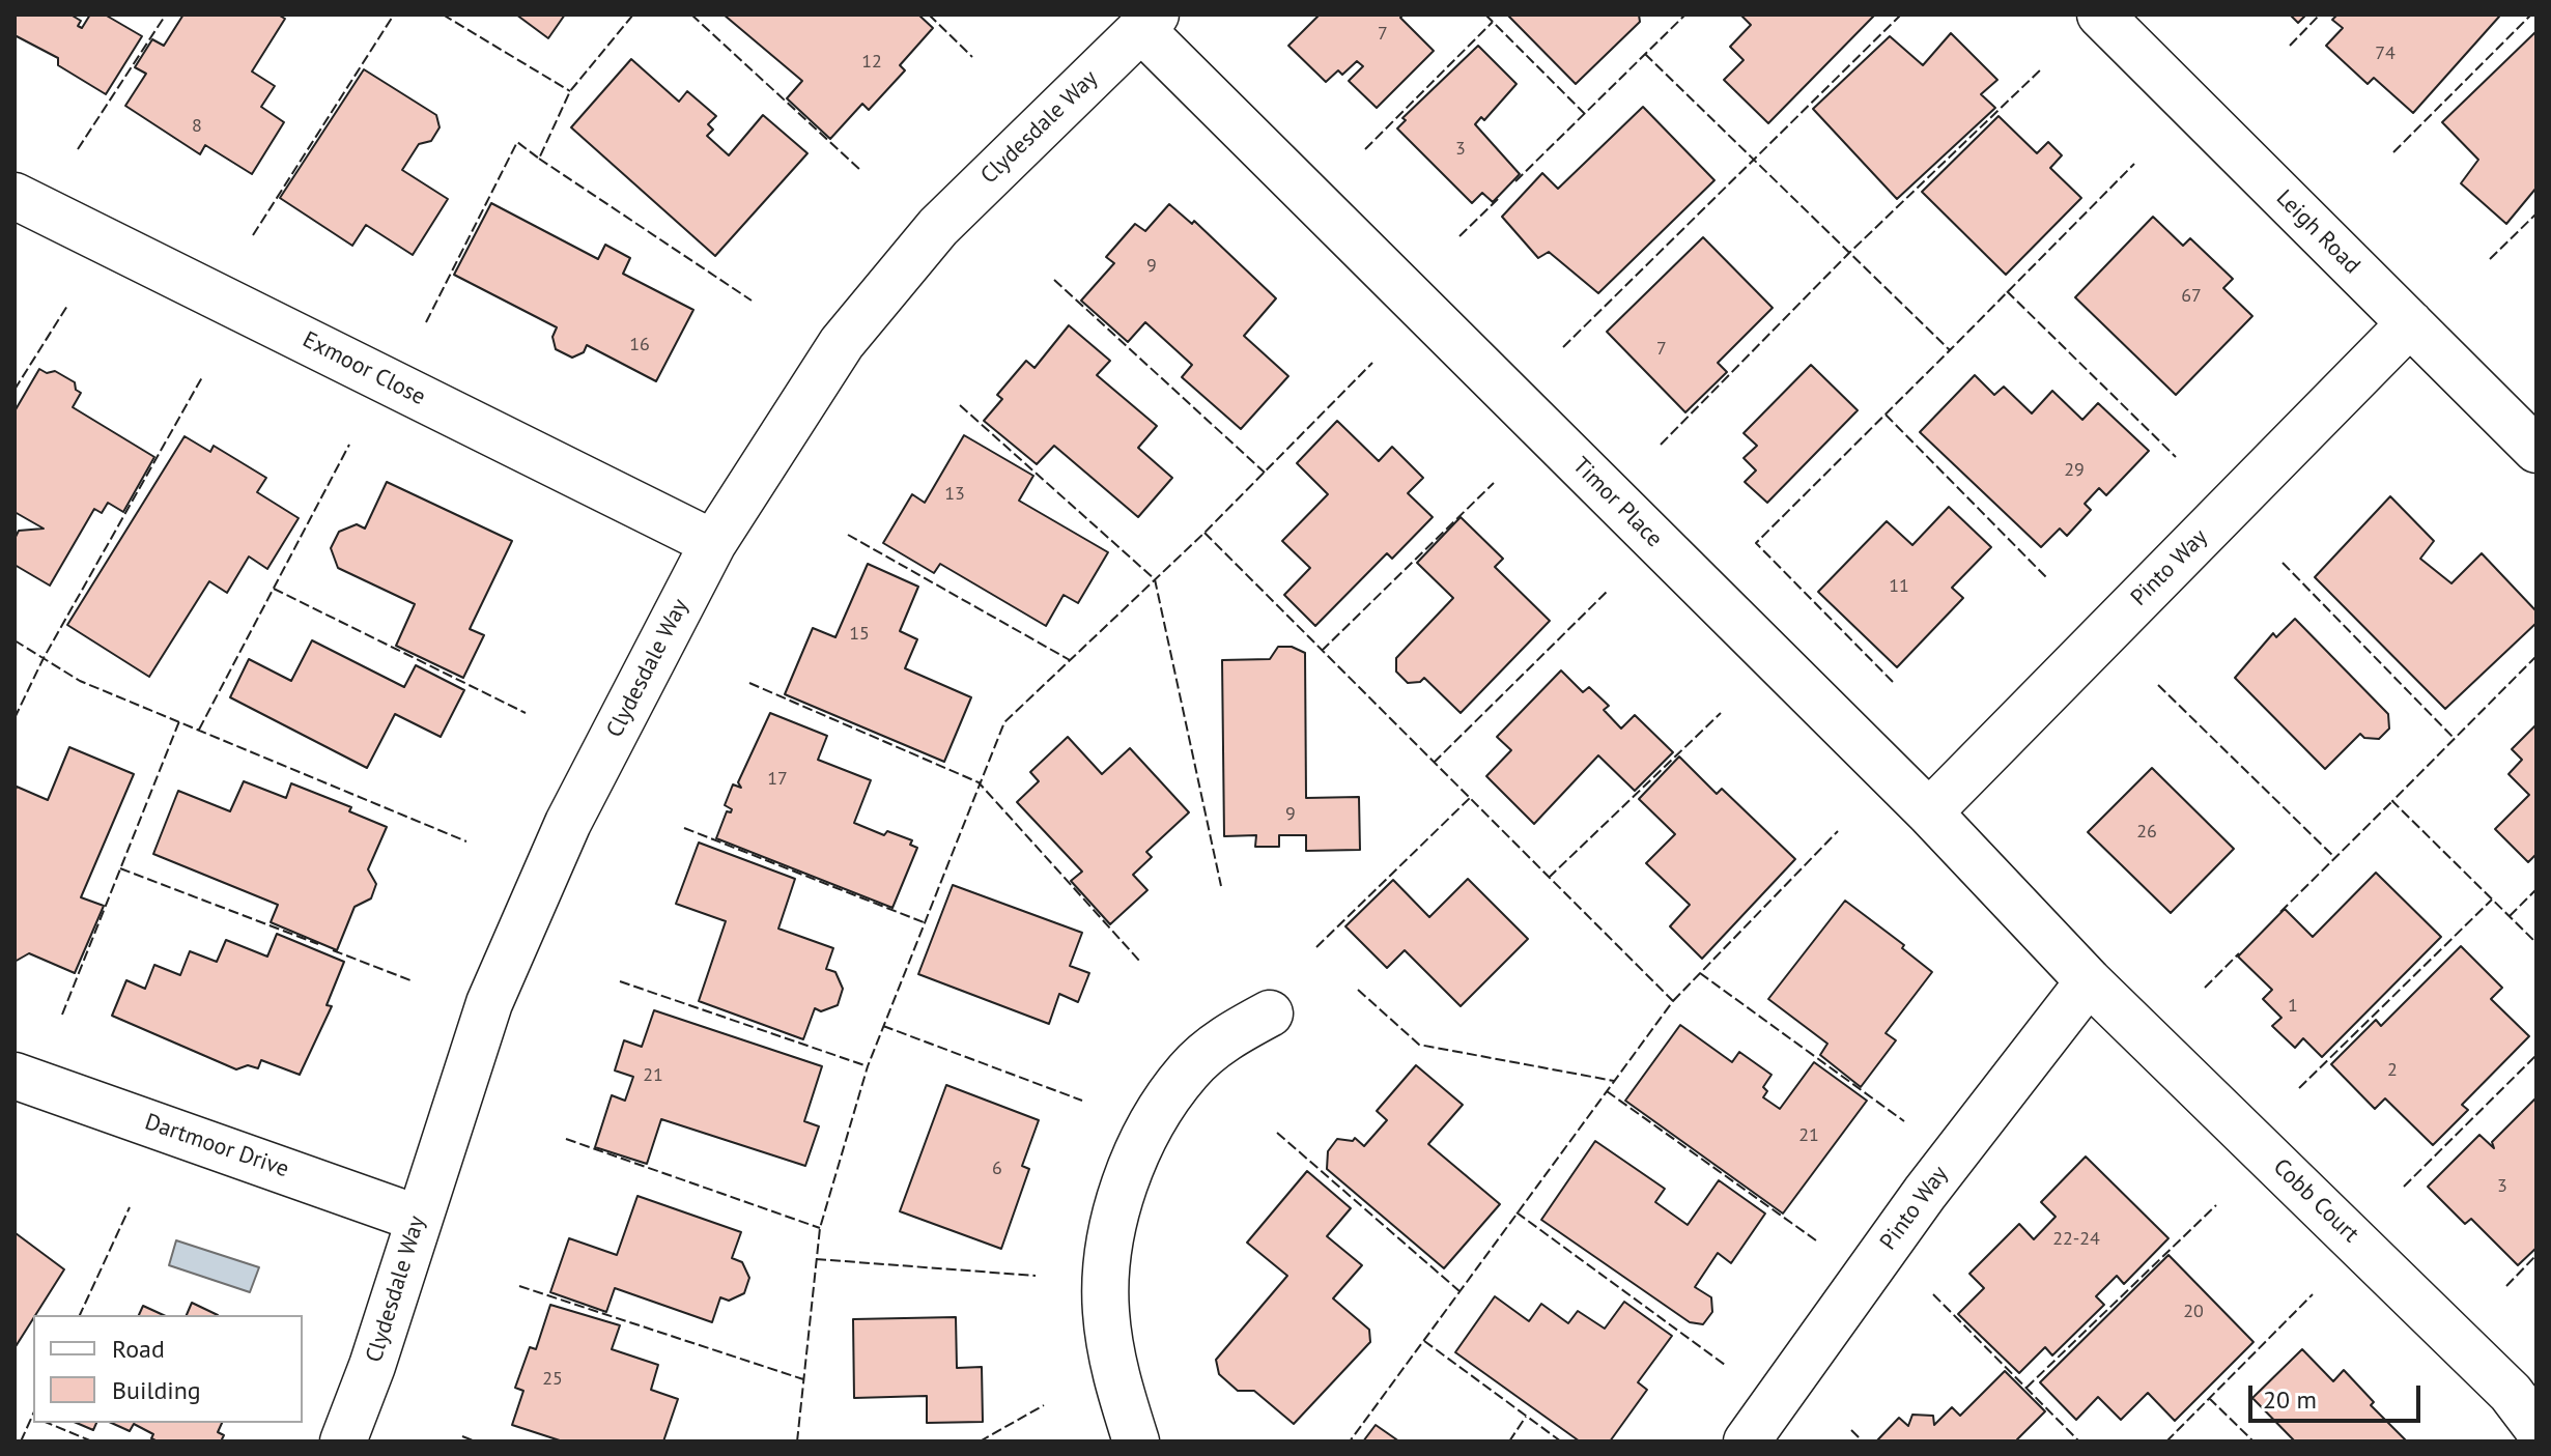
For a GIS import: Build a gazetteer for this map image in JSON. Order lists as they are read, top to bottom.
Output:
{
  "streets": {
    "street": [
      "Clydesdale Way",
      "Leigh Road",
      "Exmoor Close",
      "Timor Place",
      "Pinto Way",
      "Dartmoor Drive",
      "Cobb Court"
    ]
  },
  "crossings": [
    ["Clydesdale Way", "Exmoor Close"],
    ["Clydesdale Way", "Timor Place"],
    ["Clydesdale Way", "Dartmoor Drive"],
    ["Leigh Road", "Pinto Way"],
    ["Timor Place", "Pinto Way"],
    ["Timor Place", "Cobb Court"],
    ["Pinto Way", "Cobb Court"]
  ],
  "house_numbers": [
    "7",
    "74",
    "12",
    "8",
    "3",
    "9",
    "67",
    "16",
    "7",
    "29",
    "13",
    "11",
    "15",
    "17",
    "9",
    "26",
    "1",
    "2",
    "21",
    "21",
    "6",
    "3",
    "22-24",
    "20",
    "25"
  ],
  "legend": ["Road", "Building"],
  "scale_bar": "20 m"
}
